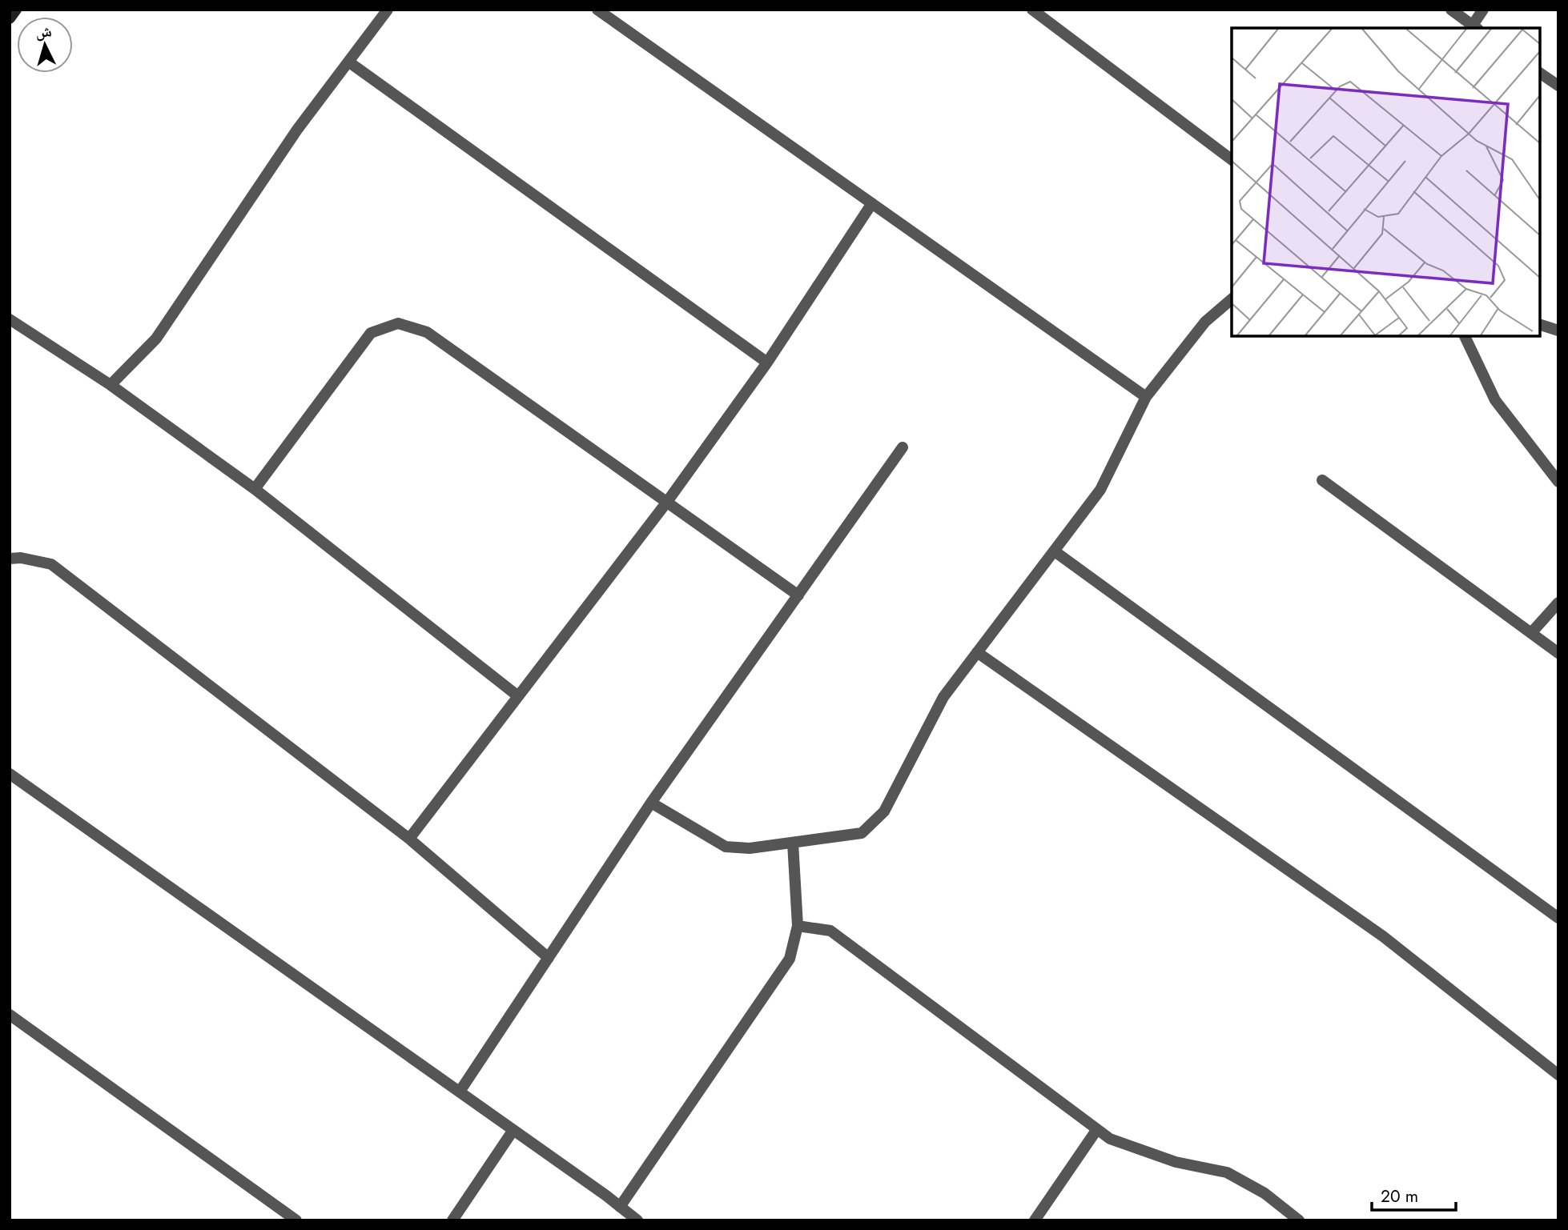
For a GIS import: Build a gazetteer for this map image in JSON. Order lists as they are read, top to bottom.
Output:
{
  "scale_bar": "20 m",
  "north": "top"
}
